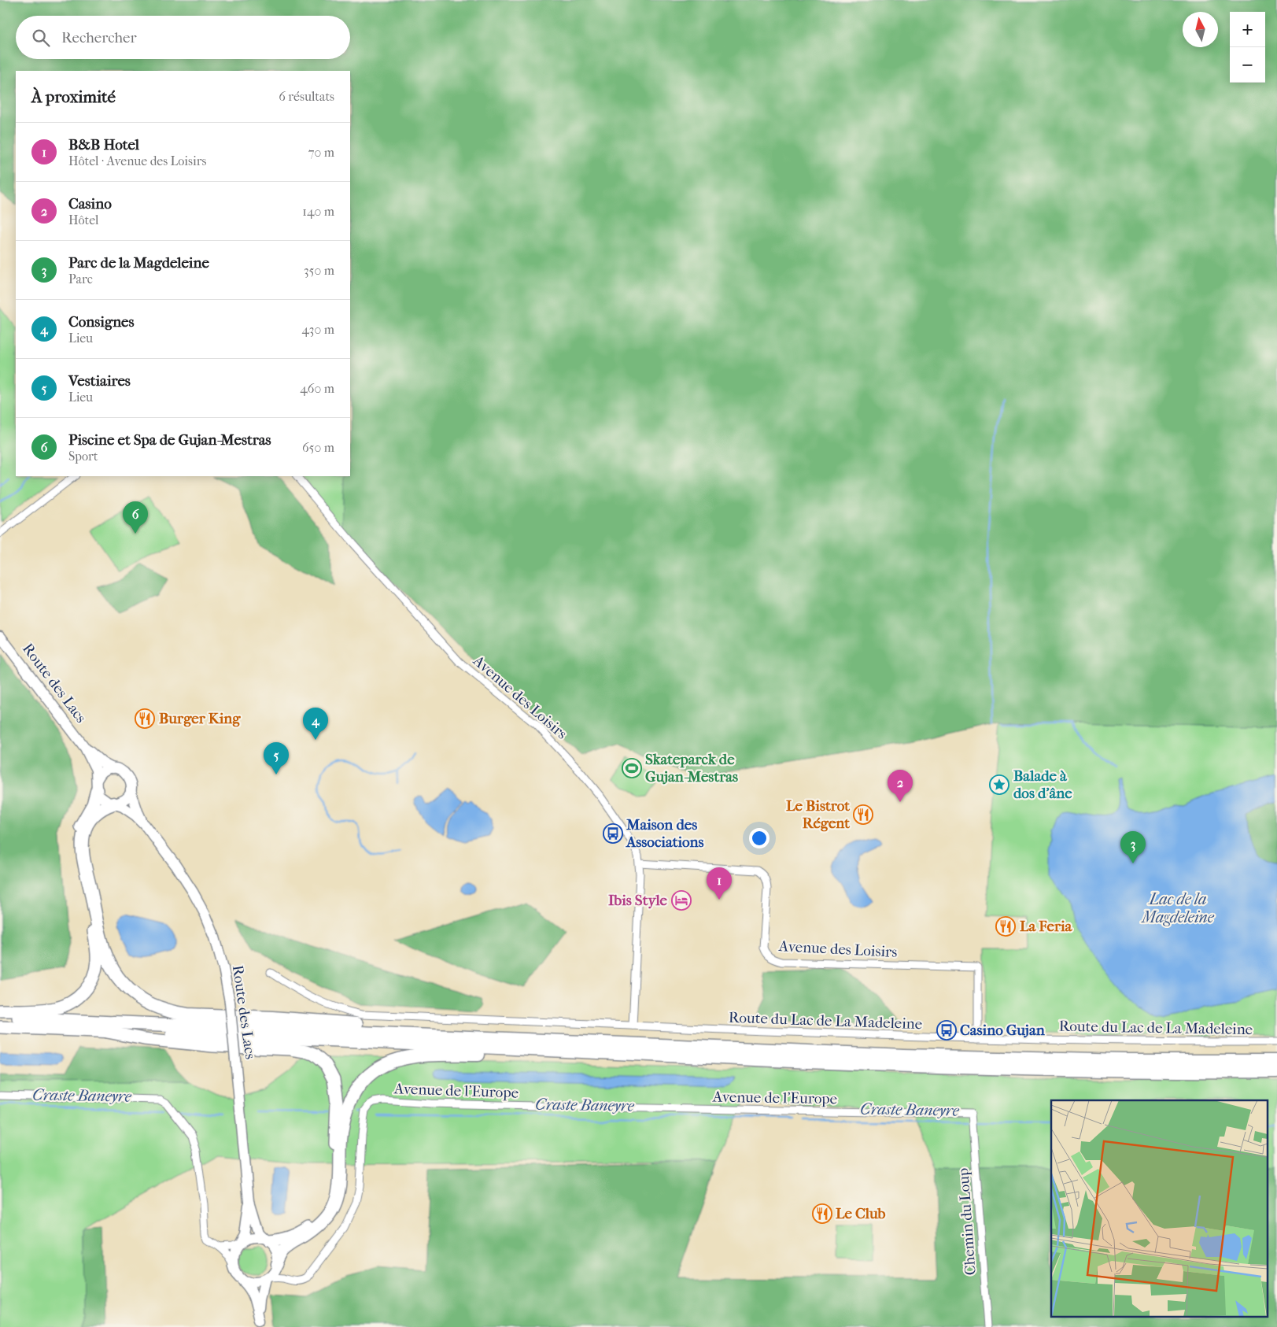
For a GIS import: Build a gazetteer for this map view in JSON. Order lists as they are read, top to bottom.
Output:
{
  "streets": {
    "main road": ["Route des Lacs"],
    "street": [
      "Avenue des Loisirs",
      "Route du Lac de La Madeleine",
      "Avenue de l'Europe",
      "Chemin du Loup"
    ]
  },
  "crossings": [
    ["Route des Lacs", "Avenue de l'Europe"],
    ["Avenue des Loisirs", "Route du Lac de La Madeleine"],
    ["Avenue de l'Europe", "Chemin du Loup"]
  ],
  "water": ["Lac de la Magdeleine", "Craste Baneyre"],
  "places": {
    "restaurant": [
      "Burger King",
      "Le Bistrot Régent",
      "La Feria",
      "Le Club"
    ],
    "sports": ["Skateparck de Gujan-Mestras"],
    "place": ["Balade à dos d'âne"],
    "bus stop": ["Maison des Associations", "Casino Gujan"],
    "hotel": ["Ibis Style"]
  },
  "north": "top",
  "page": {
    "map_buttons": ["+", "−"],
    "search": "Rechercher",
    "heading": ["À proximité", "6 résultats"],
    "list": [
      {
        "mark": "1",
        "name": "B&B Hotel",
        "note": "Hôtel · Avenue des Loisirs",
        "value": "70 m"
      },
      {
        "mark": "2",
        "name": "Casino",
        "note": "Hôtel",
        "value": "140 m"
      },
      {
        "mark": "3",
        "name": "Parc de la Magdeleine",
        "note": "Parc",
        "value": "350 m"
      },
      {
        "mark": "4",
        "name": "Consignes",
        "note": "Lieu",
        "value": "430 m"
      },
      {
        "mark": "5",
        "name": "Vestiaires",
        "note": "Lieu",
        "value": "460 m"
      },
      {
        "mark": "6",
        "name": "Piscine et Spa de Gujan-Mestras",
        "note": "Sport",
        "value": "650 m"
      }
    ],
    "pins": [
      "6",
      "4",
      "5",
      "2",
      "3",
      "1"
    ]
  }
}
